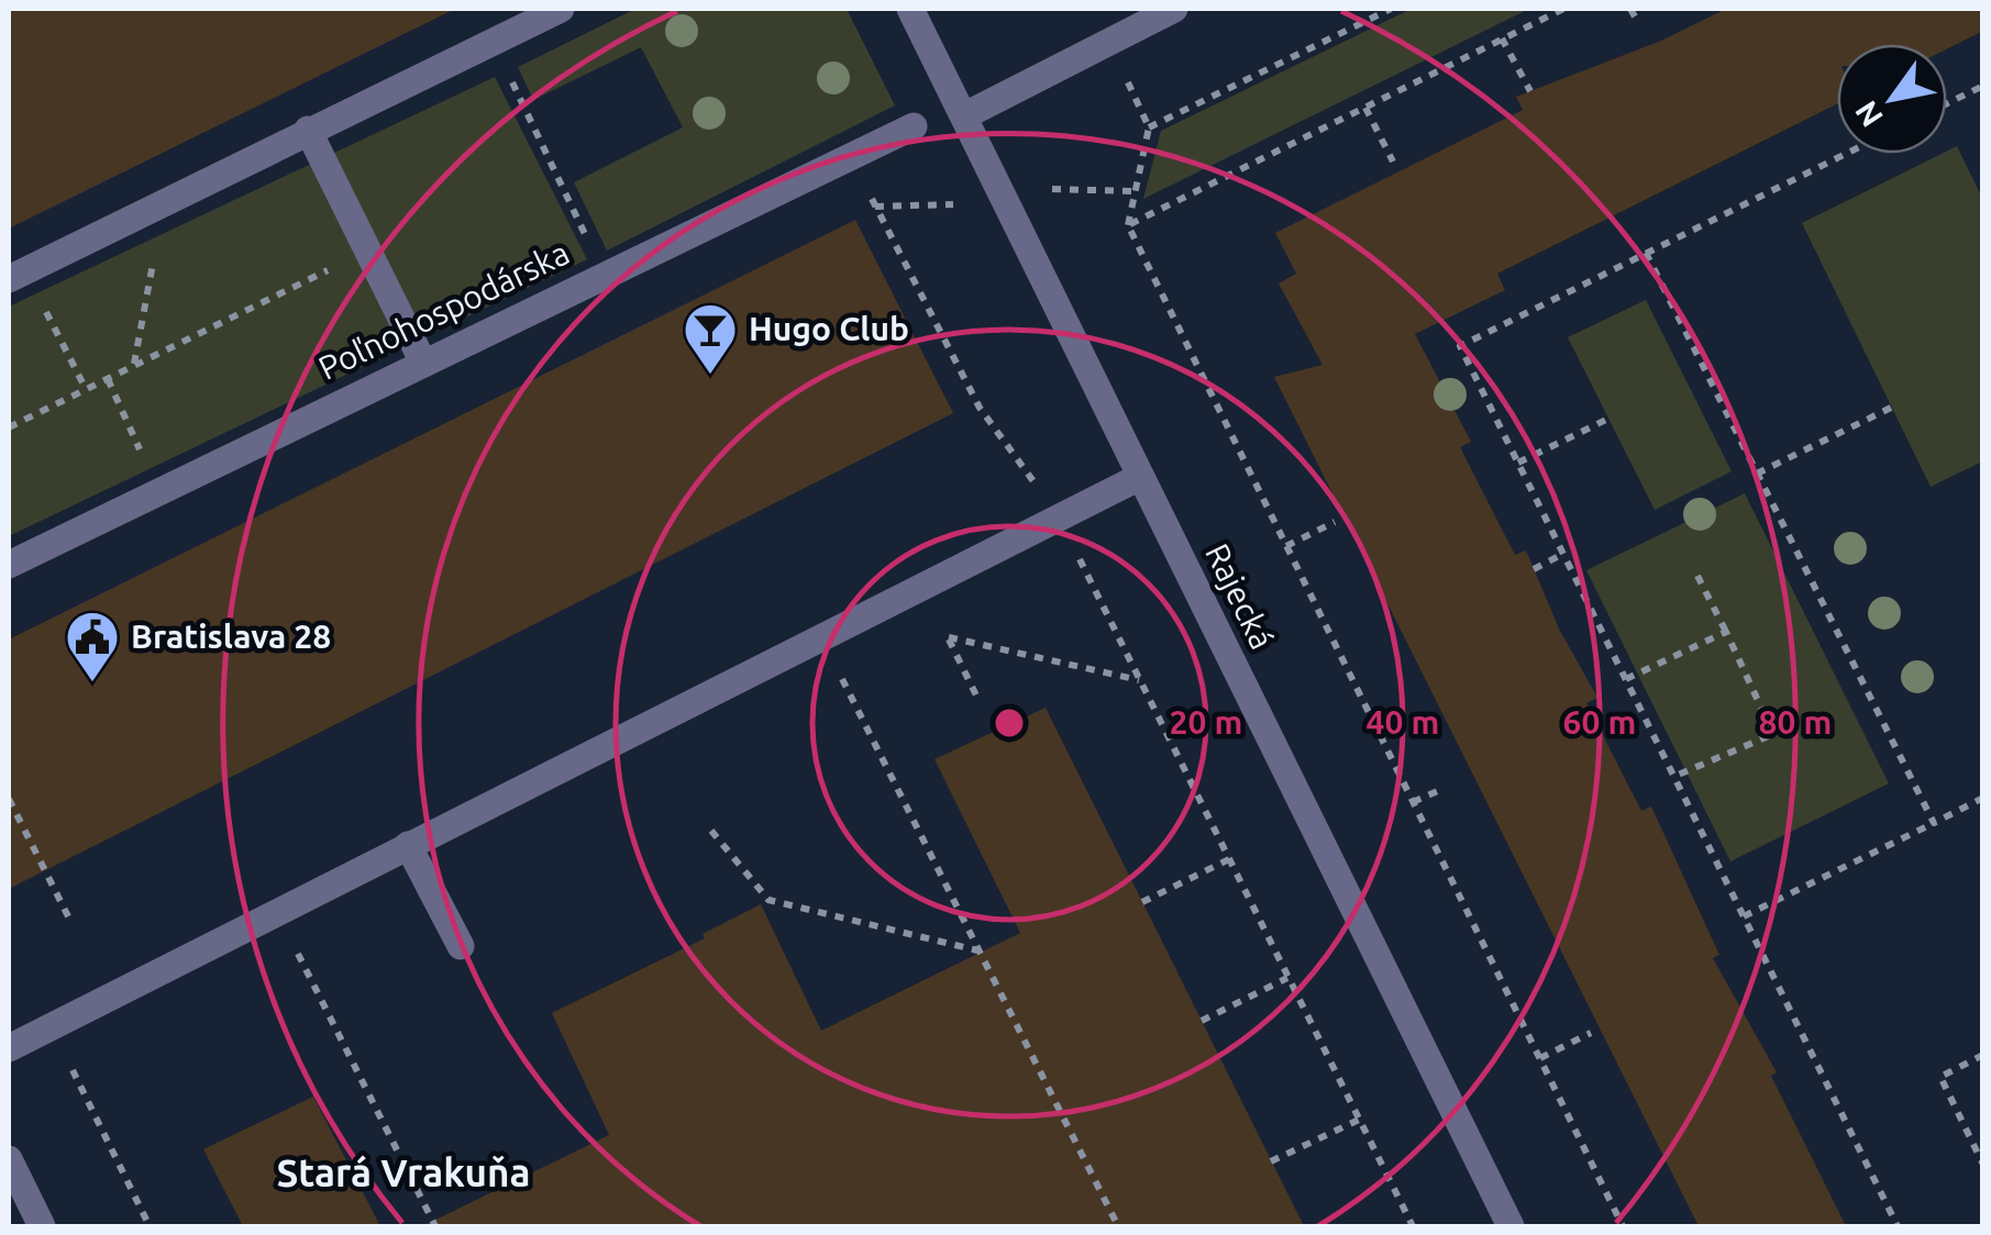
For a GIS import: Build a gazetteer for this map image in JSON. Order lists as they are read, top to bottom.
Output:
{
  "streets": {
    "street": ["Poľnohospodárska", "Rajecká"]
  },
  "districts": ["Stará Vrakuňa"],
  "places": {
    "bar": ["Hugo Club"],
    "public building": ["Bratislava 28"]
  },
  "north": "bottom left",
  "rings": [
    "20 m",
    "40 m",
    "60 m",
    "80 m"
  ]
}
